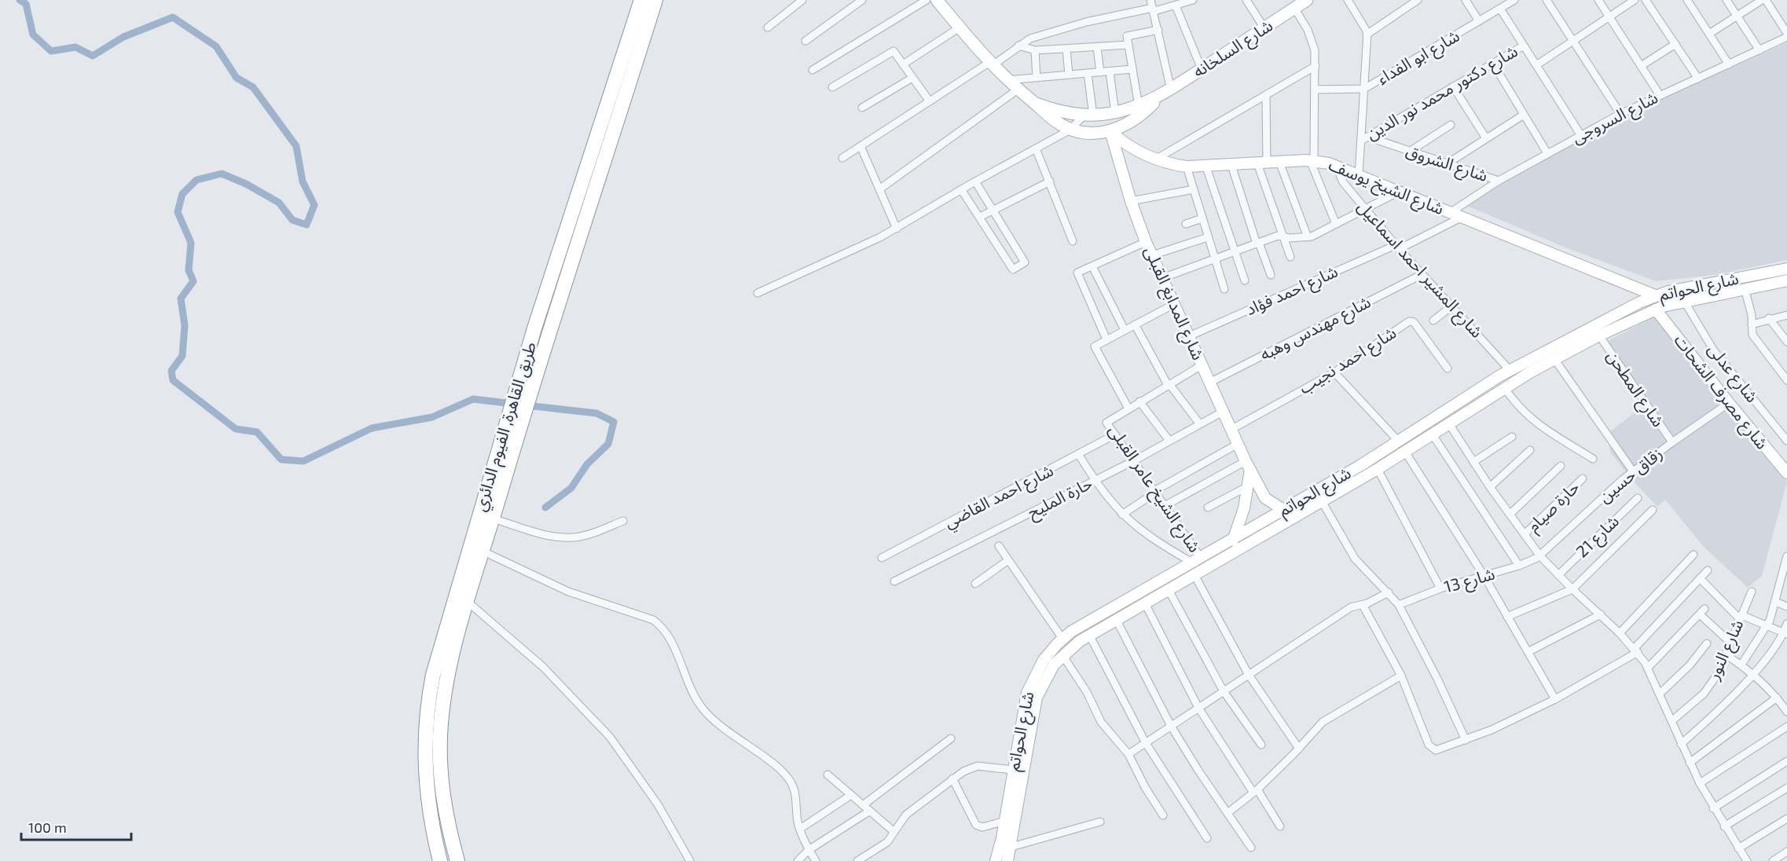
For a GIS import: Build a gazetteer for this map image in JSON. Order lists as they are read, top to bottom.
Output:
{
  "streets": {
    "highway": ["طريق القاهرة, الفيوم الدائري"],
    "main road": [
      "شارع السلخانه",
      "شارع الشيخ يوسف",
      "شارع الحواتم",
      "شارع المدابغ القبلى",
      "شارع مصرف الشحات"
    ],
    "street": [
      "شارع ابو الفداء",
      "شارع دكتور محمد نور الدين",
      "شارع السروجى",
      "شارع الشروق",
      "شارع المشير احمد اسماعيل",
      "شارع احمد فؤاد",
      "شارع مهندس وهبه",
      "شارع احمد نجيب",
      "شارع عدلى",
      "شارع المطحن",
      "زقاق حسين",
      "شارع الشيخ عامر القبلى",
      "شارع احمد القاضي",
      "حارة المليح",
      "حارة صيام",
      "شارع 21",
      "شارع 13",
      "شارع النور"
    ]
  },
  "crossings": [
    ["شارع دكتور محمد نور الدين", "شارع الشروق"],
    ["شارع السروجى", "شارع الشروق"],
    ["شارع السروجى", "شارع الشيخ يوسف"],
    ["شارع الشيخ يوسف", "شارع المشير احمد اسماعيل"],
    ["شارع الشيخ يوسف", "شارع الحواتم"],
    ["شارع الشيخ يوسف", "شارع احمد فؤاد"],
    ["شارع الشيخ يوسف", "شارع المدابغ القبلى"],
    ["شارع المشير احمد اسماعيل", "شارع الحواتم"],
    ["شارع المشير احمد اسماعيل", "شارع احمد فؤاد"],
    ["شارع المشير احمد اسماعيل", "شارع مهندس وهبه"],
    ["شارع الحواتم", "شارع المدابغ القبلى"],
    ["شارع الحواتم", "شارع عدلى"],
    ["شارع الحواتم", "شارع المطحن"],
    ["شارع الحواتم", "شارع مصرف الشحات"],
    ["شارع الحواتم", "شارع الشيخ عامر القبلى"],
    ["شارع احمد فؤاد", "شارع المدابغ القبلى"],
    ["شارع المدابغ القبلى", "شارع مهندس وهبه"],
    ["شارع المدابغ القبلى", "شارع احمد نجيب"],
    ["شارع المدابغ القبلى", "حارة المليح"],
    ["شارع المطحن", "زقاق حسين"],
    ["شارع مصرف الشحات", "زقاق حسين"],
    ["زقاق حسين", "شارع 13"],
    ["شارع الشيخ عامر القبلى", "شارع احمد القاضي"],
    ["شارع الشيخ عامر القبلى", "حارة المليح"]
  ],
  "scale_bar": "100 m"
}
